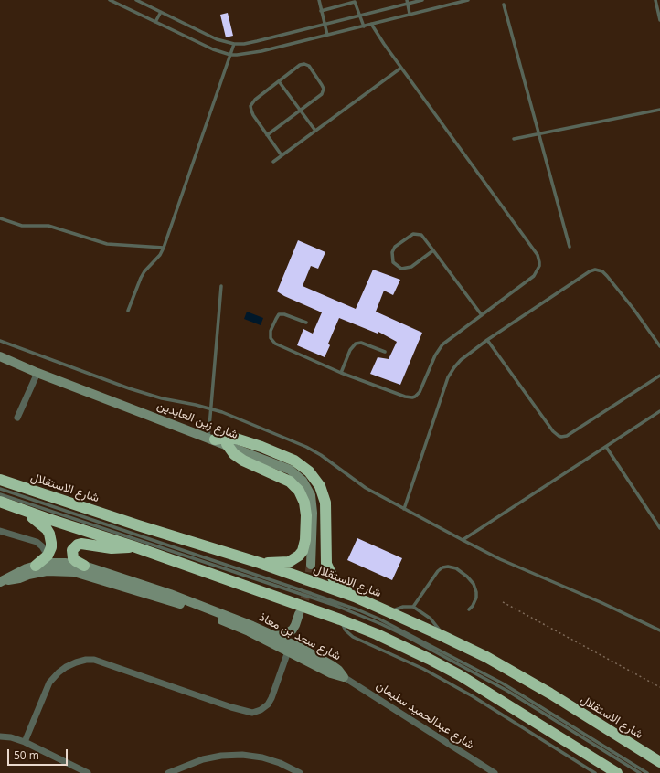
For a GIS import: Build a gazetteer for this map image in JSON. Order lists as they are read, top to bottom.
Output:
{
  "streets": {
    "highway": ["شارع الاستقلال"],
    "street": ["شارع زين العابدين", "شارع سعد بن معاذ", "شارع عبدالحميد سليمان"]
  },
  "crossings": [
    ["شارع سعد بن معاذ", "شارع عبدالحميد سليمان"]
  ],
  "scale_bar": "50 m"
}
